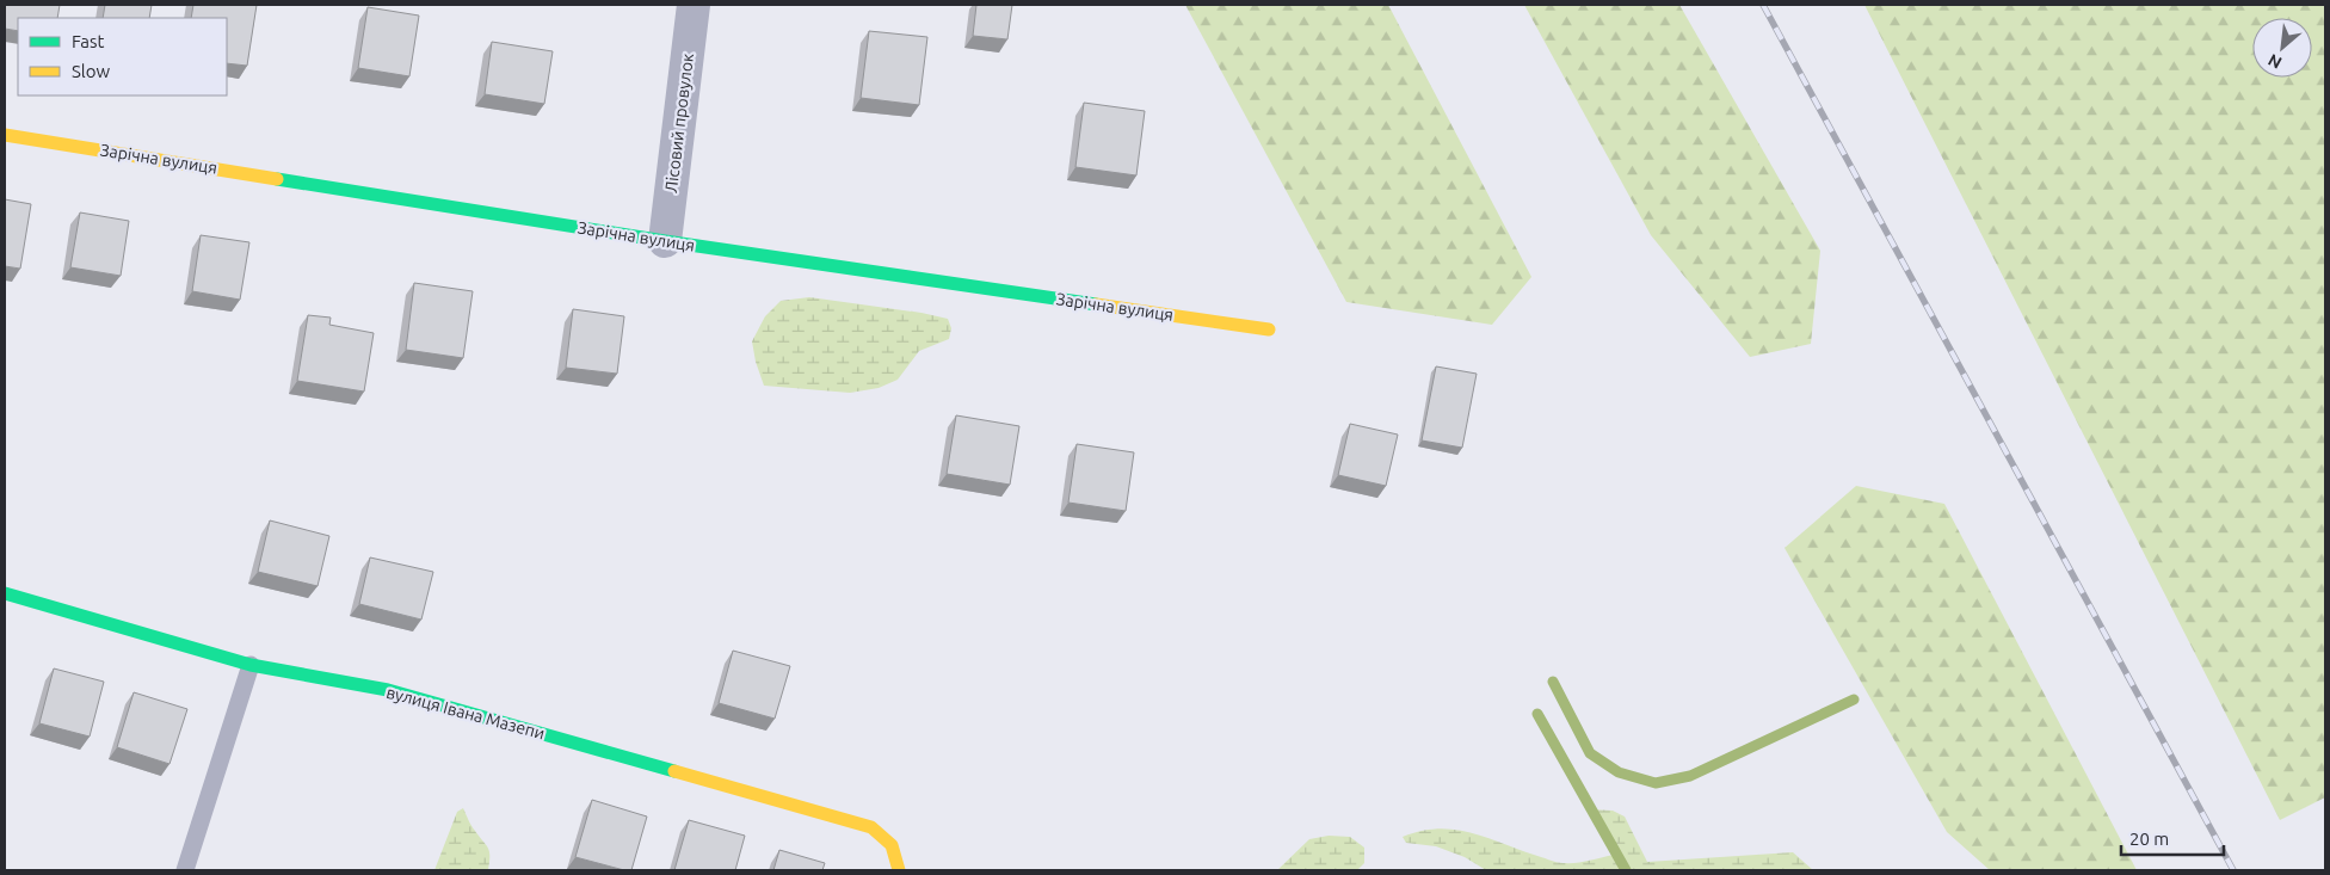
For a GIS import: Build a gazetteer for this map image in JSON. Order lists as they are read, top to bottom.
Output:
{
  "streets": {
    "street": ["Лісовий провулок", "Зарічна вулиця", "вулиця Івана Мазепи"]
  },
  "crossings": [
    ["Лісовий провулок", "Зарічна вулиця"]
  ],
  "legend": ["Fast", "Slow"],
  "scale_bar": "20 m",
  "north": "bottom left"
}
